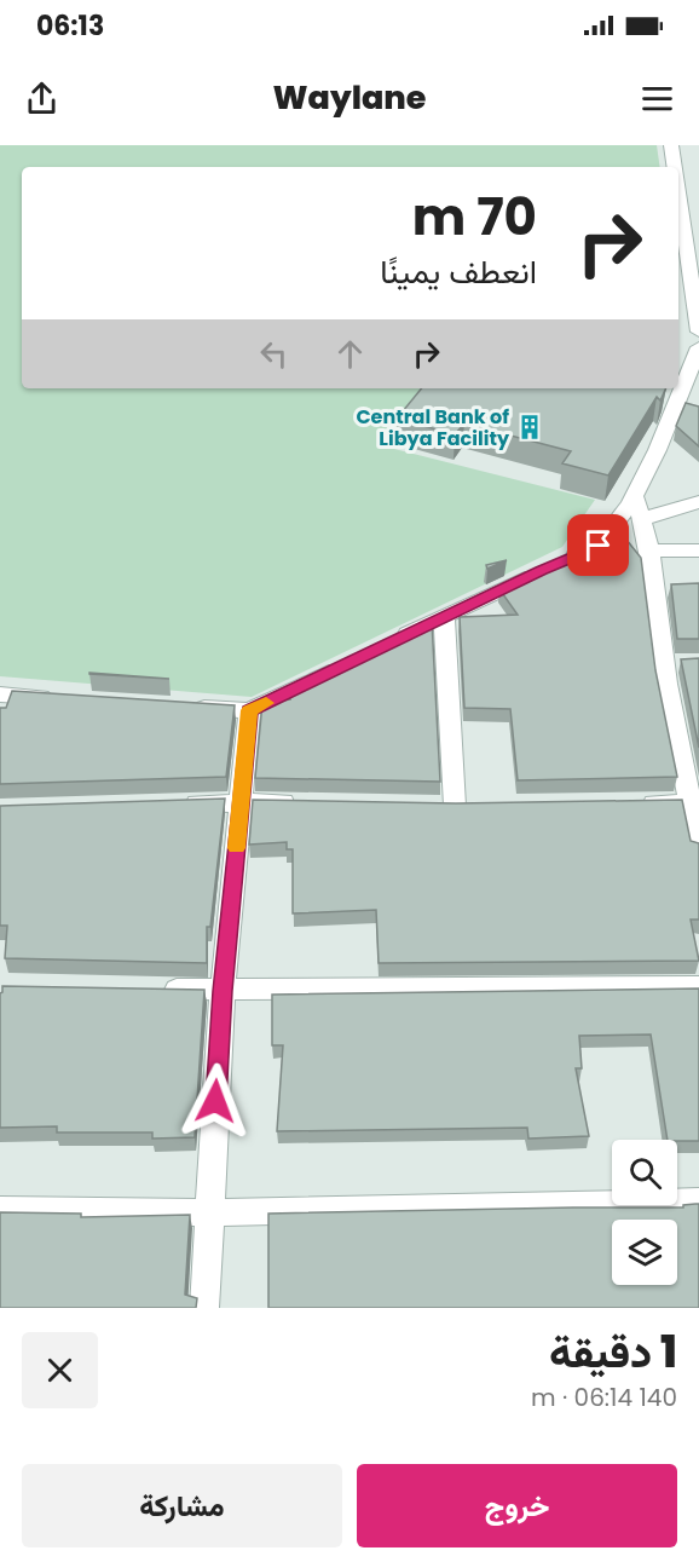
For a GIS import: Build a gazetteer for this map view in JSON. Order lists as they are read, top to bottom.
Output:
{
  "places": {
    "building": ["Central Bank of Libya Facility"]
  },
  "page": {
    "status": "06:13",
    "header": "Waylane",
    "turn": ["70 m", "انعطف يمينًا"],
    "heading": ["1 دقيقة", "140 m · 06:14"],
    "buttons": ["خروج", "مشاركة"]
  }
}
